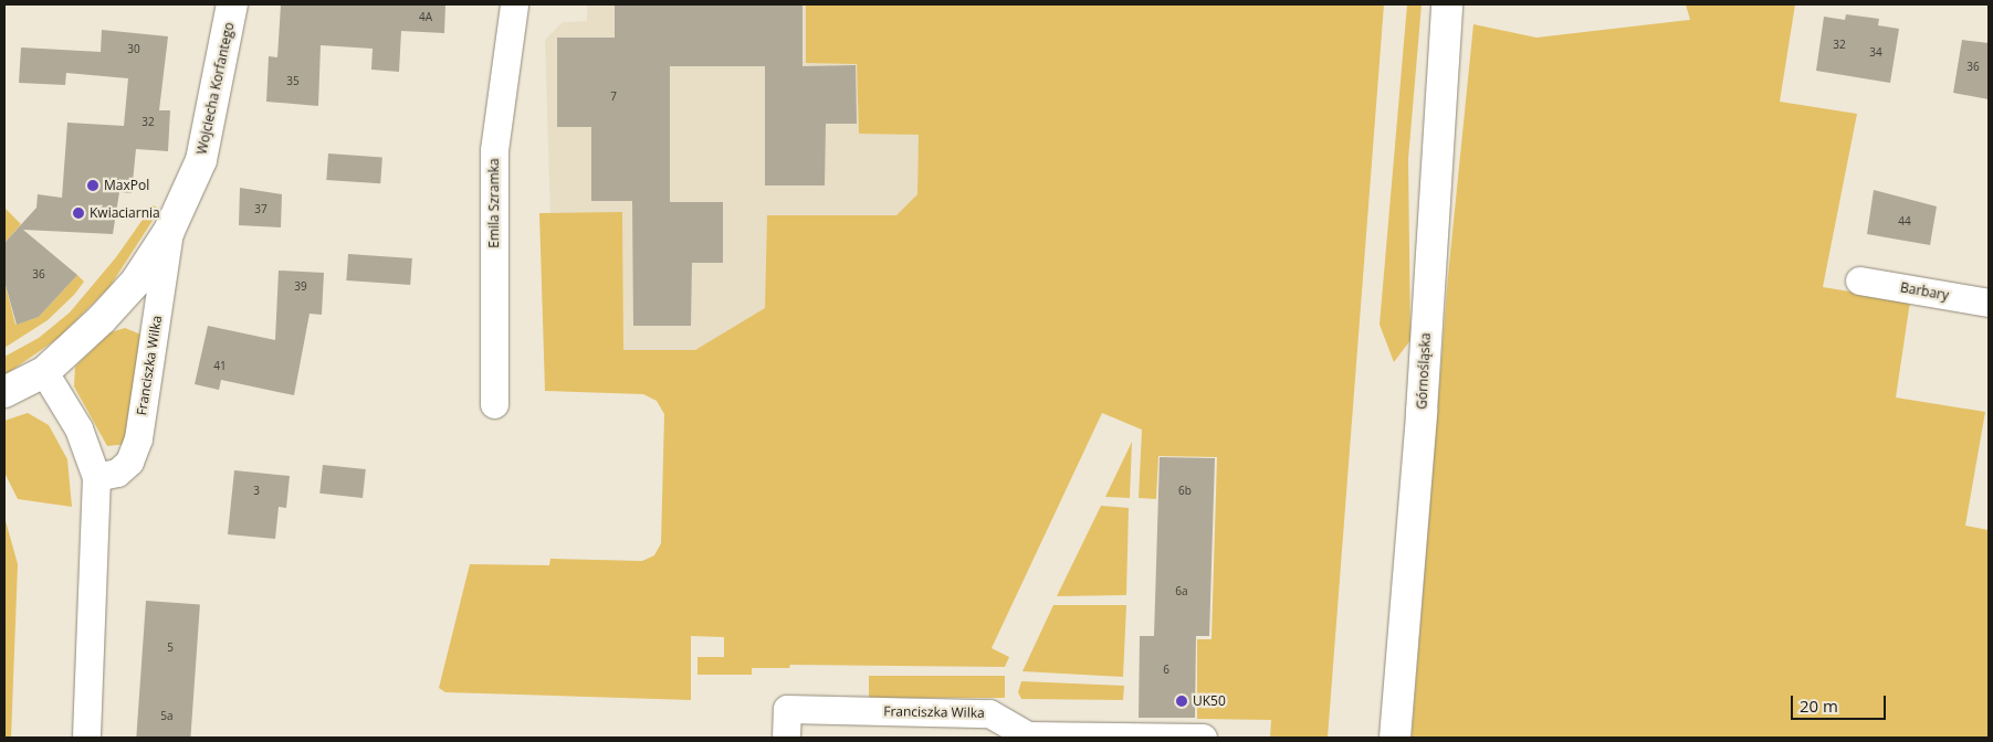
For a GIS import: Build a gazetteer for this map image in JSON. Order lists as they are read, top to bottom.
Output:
{
  "streets": {
    "street": [
      "Wojciecha Korfantego",
      "Emila Szramka",
      "Barbary",
      "Franciszka Wilka",
      "Górnośląska"
    ]
  },
  "crossings": [
    ["Wojciecha Korfantego", "Franciszka Wilka"]
  ],
  "places": ["MaxPol", "Kwiaciarnia", "UK50"],
  "house_numbers": [
    "4A",
    "32",
    "30",
    "34",
    "36",
    "35",
    "7",
    "32",
    "37",
    "44",
    "36",
    "39",
    "41",
    "3",
    "6b",
    "6a",
    "5",
    "6",
    "5a"
  ],
  "scale_bar": "20 m"
}
